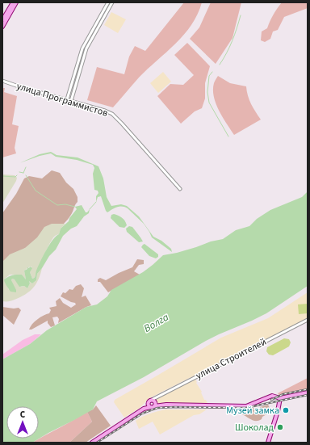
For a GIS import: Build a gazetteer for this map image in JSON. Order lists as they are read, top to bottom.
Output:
{
  "streets": {
    "street": ["улица Программистов", "улица Строителей"]
  },
  "water": ["Волга"],
  "places": ["Музей замка", "Шоколад"],
  "north": "top"
}
